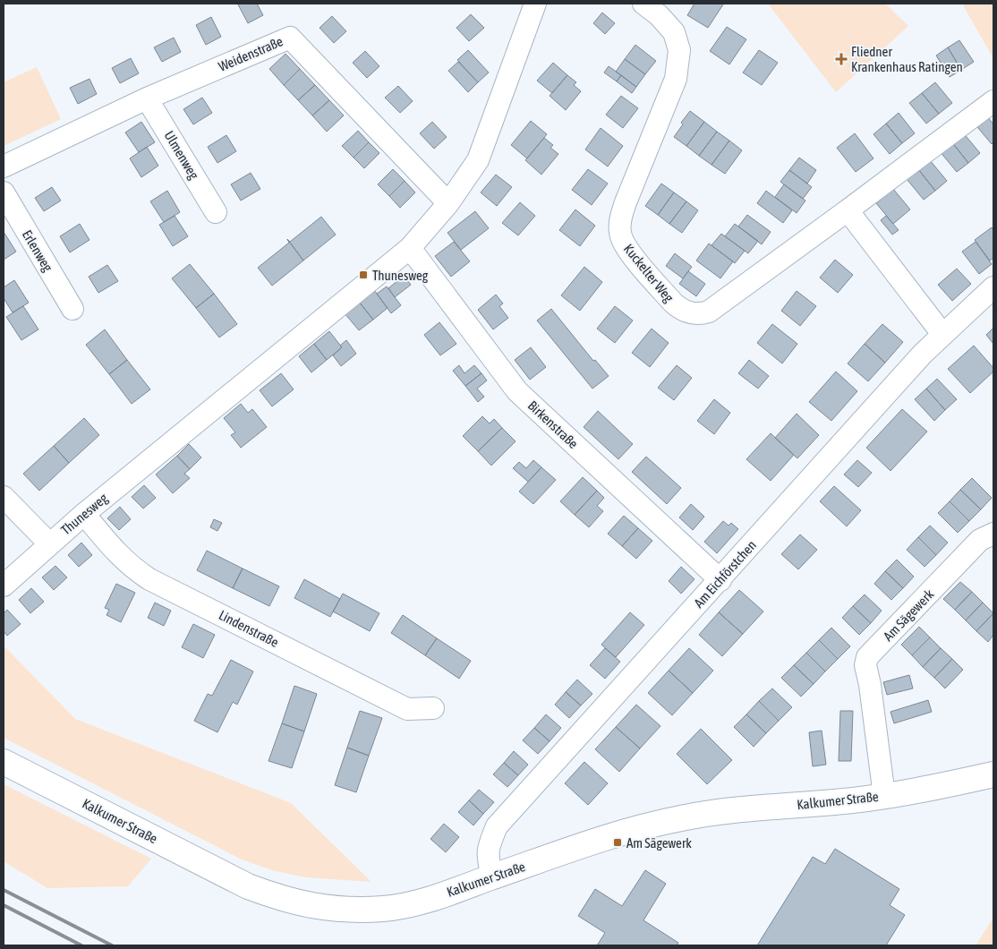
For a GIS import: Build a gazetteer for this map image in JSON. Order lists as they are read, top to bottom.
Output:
{
  "streets": {
    "main road": ["Kalkumer Straße"],
    "street": [
      "Weidenstraße",
      "Ulmenweg",
      "Erlenweg",
      "Kuckelter Weg",
      "Birkenstraße",
      "Thunesweg",
      "Am Eichförstchen",
      "Am Sägewerk",
      "Lindenstraße"
    ]
  },
  "crossings": [
    ["Weidenstraße", "Ulmenweg"],
    ["Weidenstraße", "Thunesweg"],
    ["Birkenstraße", "Thunesweg"],
    ["Birkenstraße", "Am Eichförstchen"],
    ["Thunesweg", "Lindenstraße"],
    ["Am Eichförstchen", "Kalkumer Straße"],
    ["Am Sägewerk", "Kalkumer Straße"]
  ],
  "places": {
    "health": ["Fliedner Krankenhaus Ratingen"],
    "transit": ["Thunesweg", "Am Sägewerk"]
  }
}
